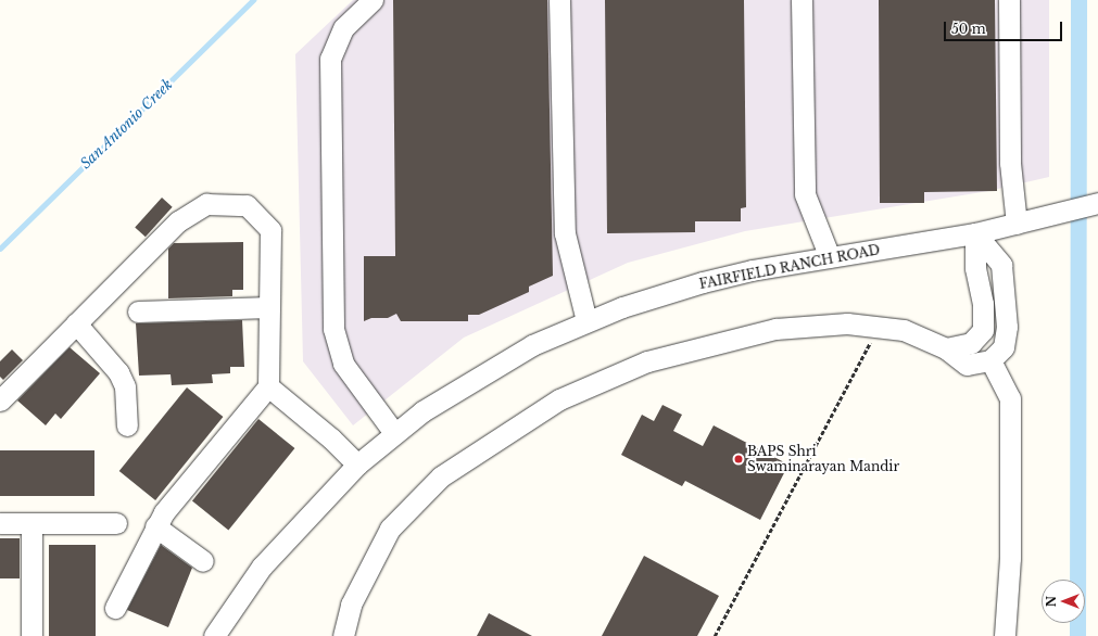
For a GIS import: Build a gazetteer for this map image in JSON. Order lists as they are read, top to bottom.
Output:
{
  "streets": {
    "street": ["FAIRFIELD RANCH ROAD"]
  },
  "water": ["San Antonio Creek"],
  "places": ["BAPS Shri Swaminarayan Mandir"],
  "scale_bar": "50 m",
  "north": "left"
}
